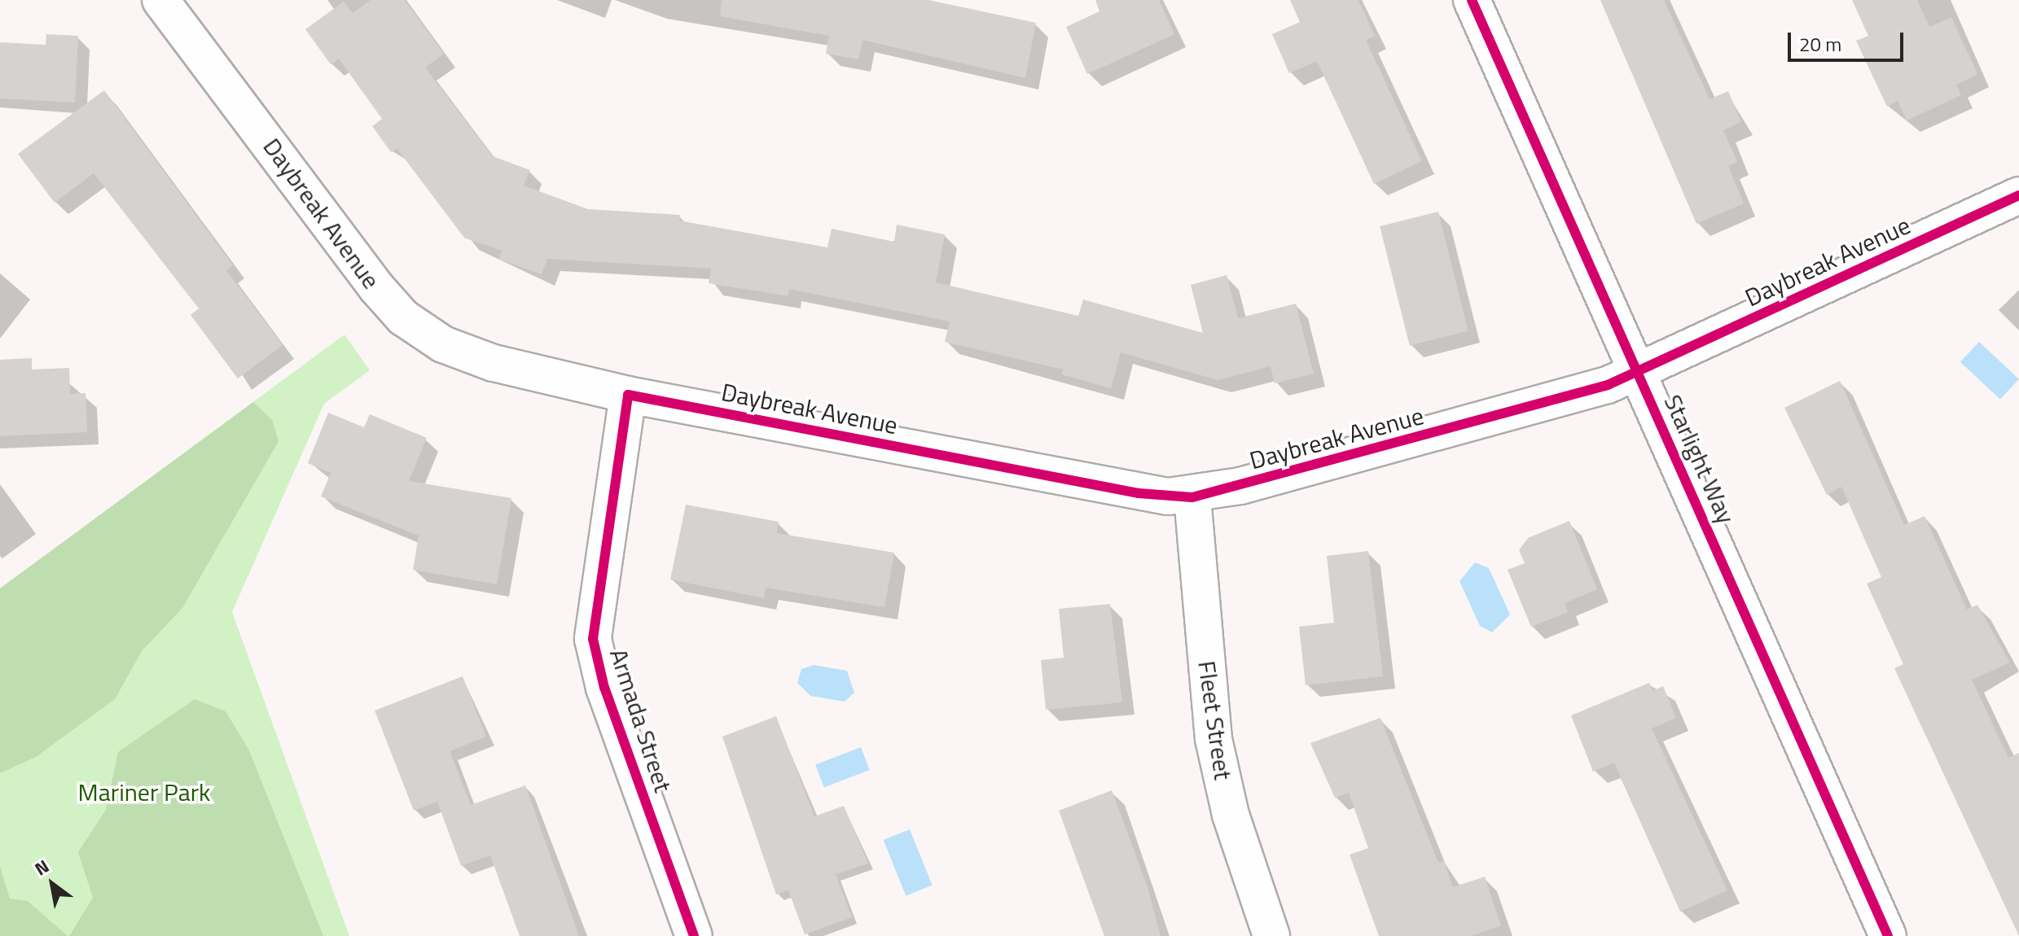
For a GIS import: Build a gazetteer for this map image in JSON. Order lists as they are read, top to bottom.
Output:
{
  "streets": {
    "street": [
      "Daybreak Avenue",
      "Starlight Way",
      "Armada Street",
      "Fleet Street"
    ]
  },
  "crossings": [
    ["Daybreak Avenue", "Starlight Way"],
    ["Daybreak Avenue", "Armada Street"],
    ["Daybreak Avenue", "Fleet Street"]
  ],
  "parks": ["Mariner Park"],
  "scale_bar": "20 m",
  "north": "top left"
}
